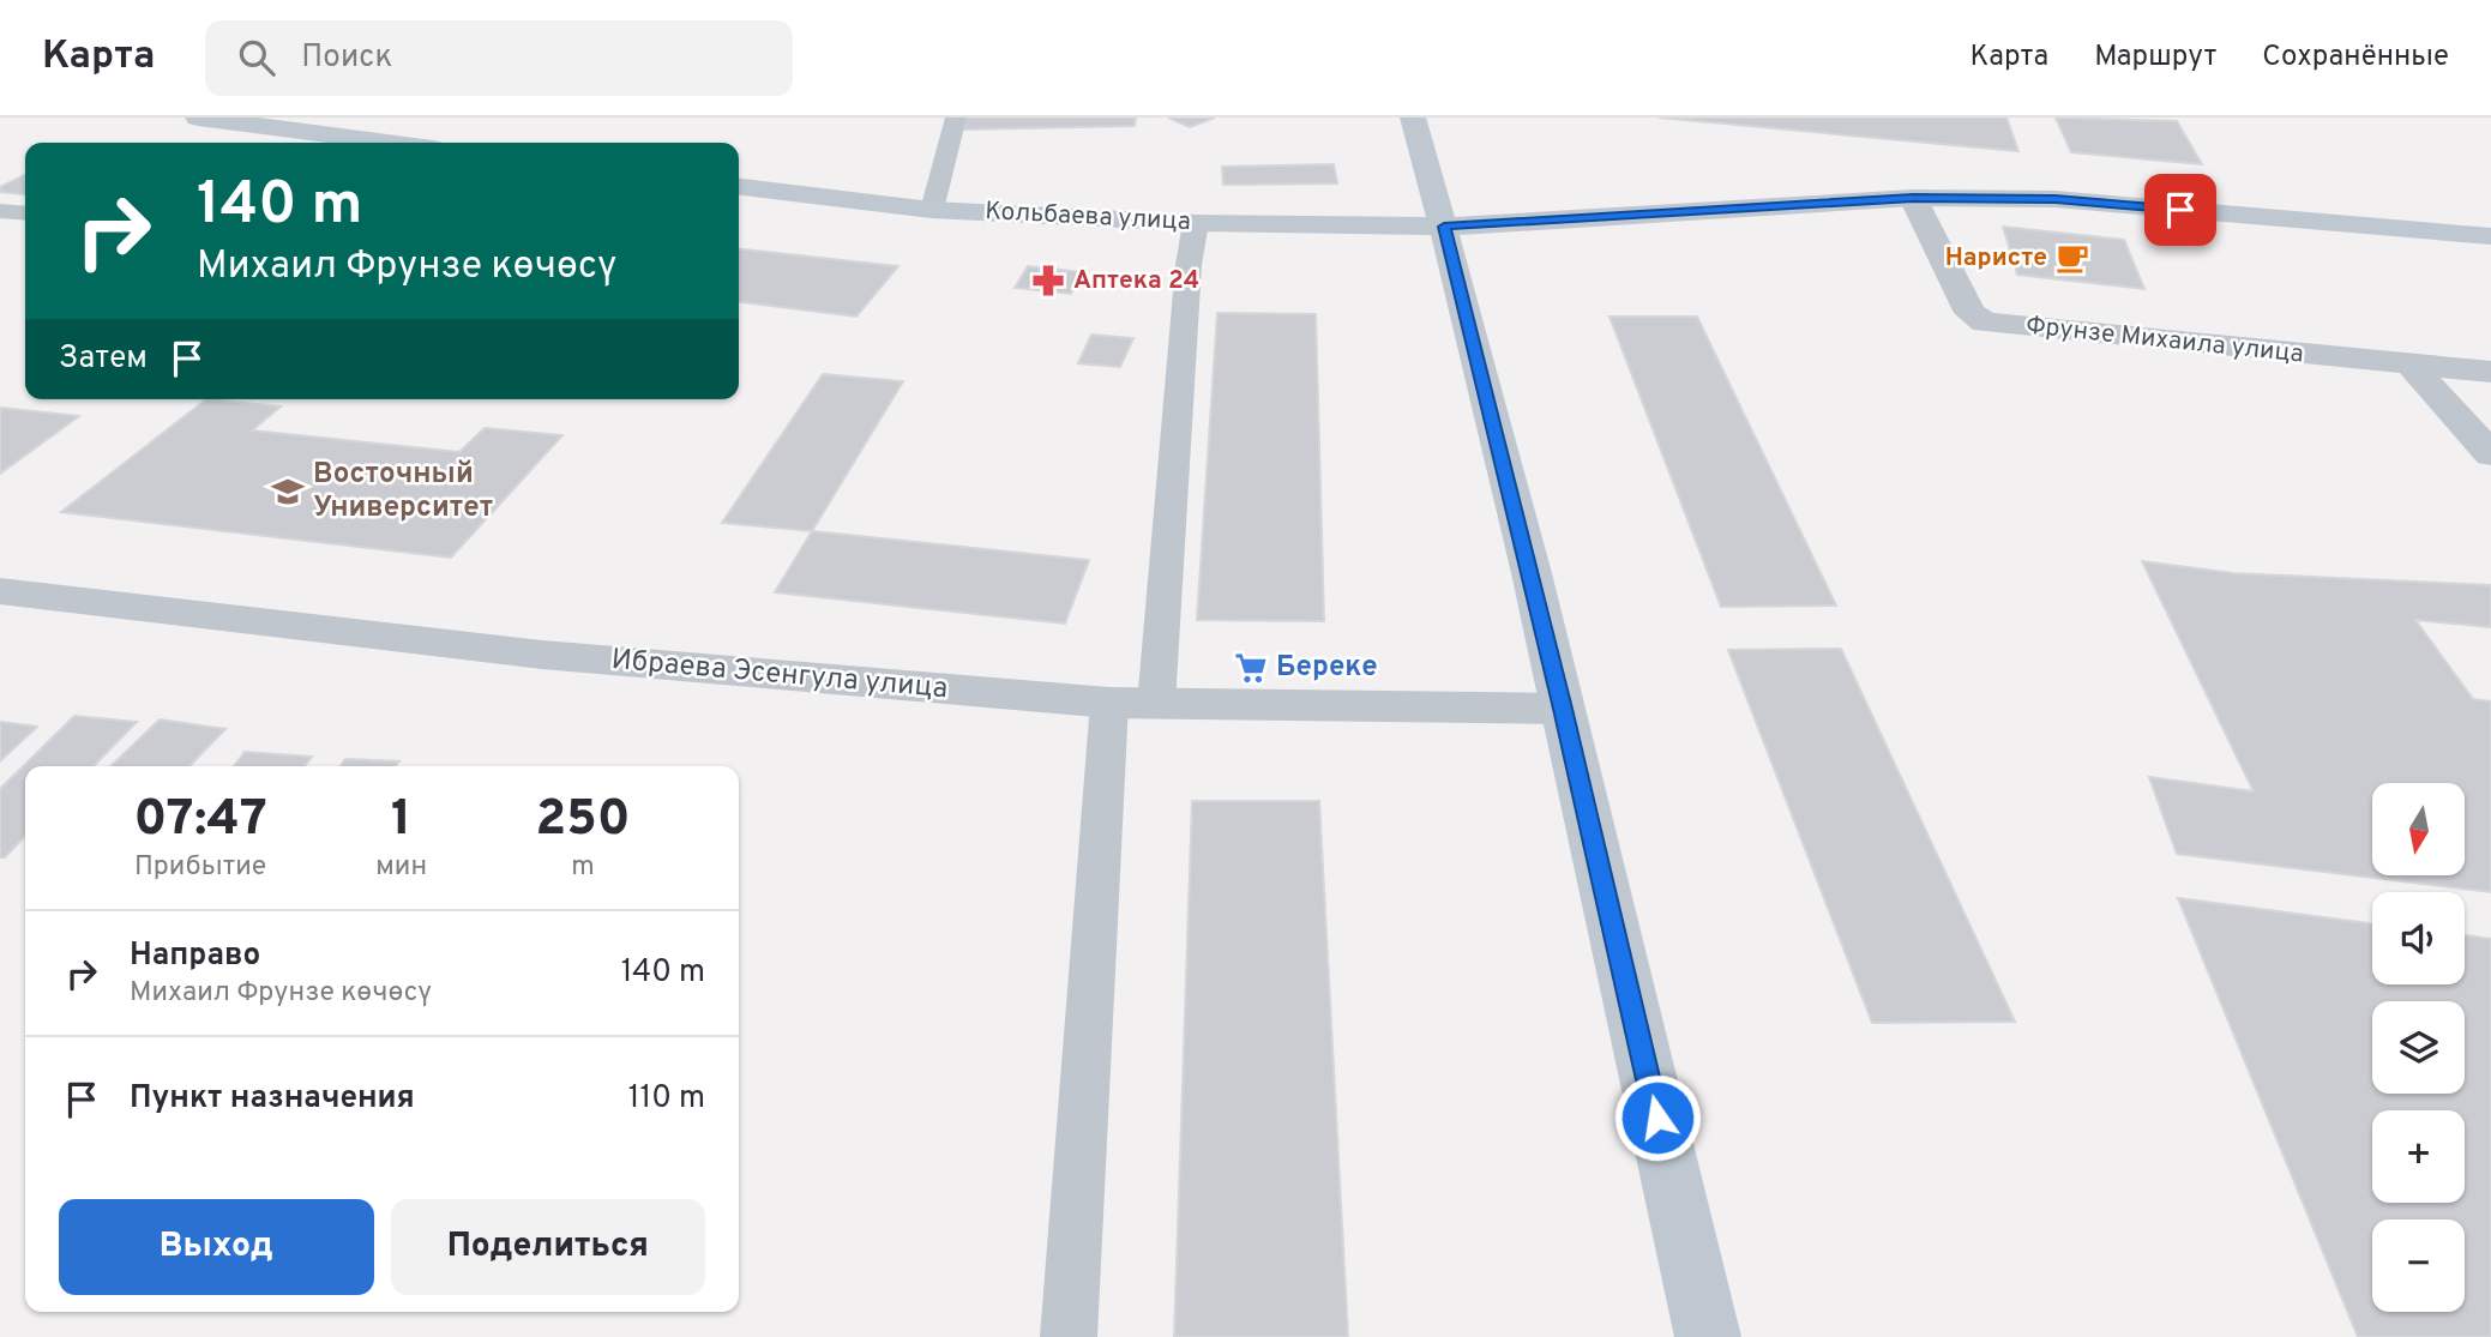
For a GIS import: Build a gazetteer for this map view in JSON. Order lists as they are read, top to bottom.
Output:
{
  "streets": {
    "main road": ["Кольбаева улица"],
    "street": ["Фрунзе Михаила улица", "Ибраева Эсенгула улица"]
  },
  "crossings": [
    ["Кольбаева улица", "Фрунзе Михаила улица"]
  ],
  "places": {
    "cafe": ["Наристе"],
    "pharmacy": ["Аптека 24"],
    "school or university": ["Восточный Университет"],
    "supermarket": ["Береке"]
  },
  "north": "bottom",
  "page": {
    "header": "Карта",
    "search": "Поиск",
    "nav": ["Карта", "Маршрут", "Сохранённые"],
    "turn": ["140 m", "Михаил Фрунзе көчөсү"],
    "then": "Затем",
    "eta": [
      "07:47",
      "Прибытие",
      "1",
      "мин",
      "250",
      "m"
    ],
    "map_buttons": ["+", "−"],
    "list": [
      {
        "name": "Направо",
        "note": "Михаил Фрунзе көчөсү",
        "value": "140 m"
      },
      {
        "name": "Пункт назначения",
        "value": "110 m"
      }
    ],
    "buttons": ["Выход", "Поделиться"]
  }
}
